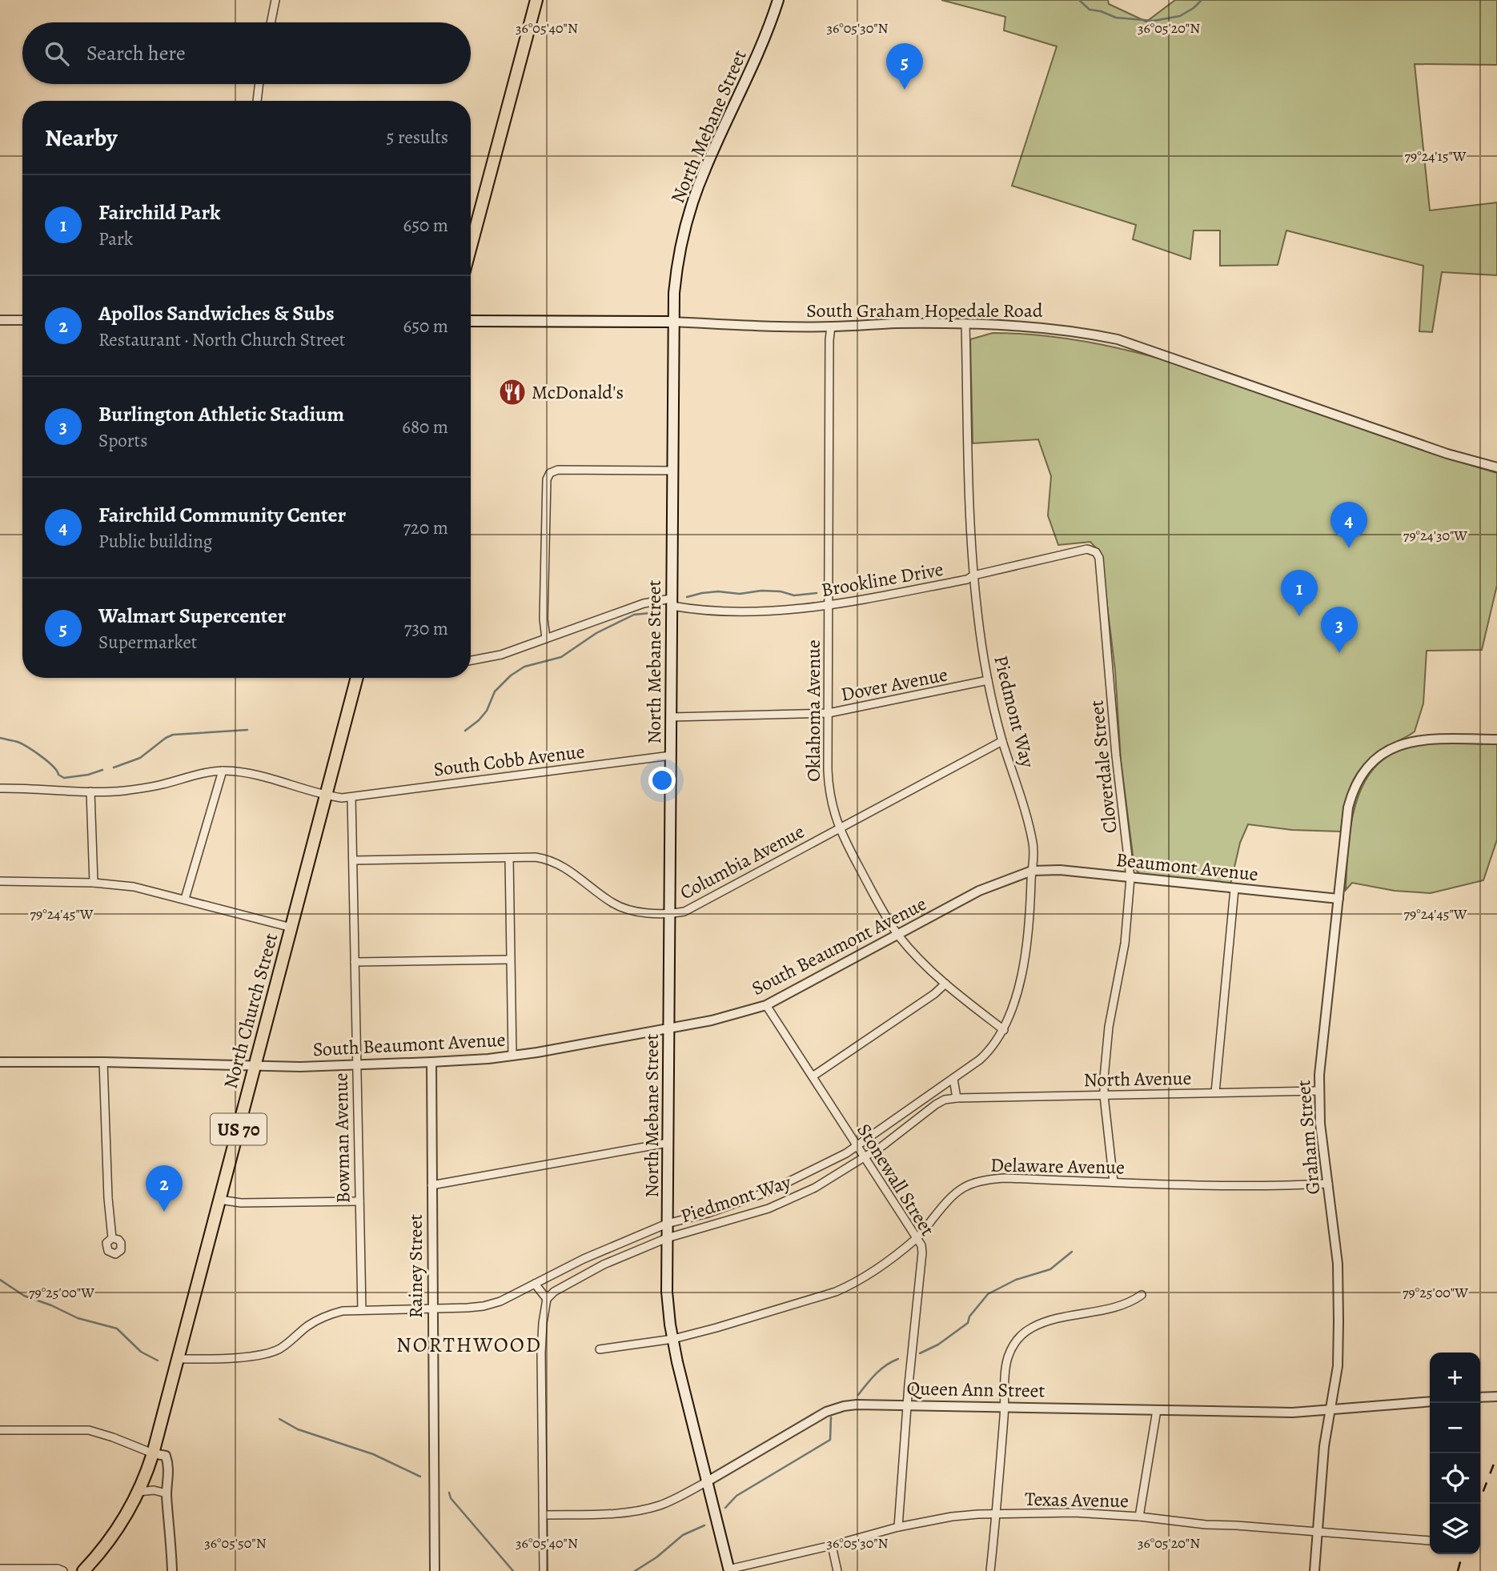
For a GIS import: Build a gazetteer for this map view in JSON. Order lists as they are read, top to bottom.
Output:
{
  "streets": {
    "main road": [
      "North Mebane Street",
      "South Graham Hopedale Road",
      "North Church Street",
      "US 70"
    ],
    "street": [
      "Brookline Drive",
      "Dover Avenue",
      "Oklahoma Avenue",
      "Piedmont Way",
      "South Cobb Avenue",
      "Cloverdale Street",
      "Columbia Avenue",
      "Beaumont Avenue",
      "South Beaumont Avenue",
      "North Avenue",
      "Graham Street",
      "Bowman Avenue",
      "Delaware Avenue",
      "Stonewall Street",
      "Rainey Street",
      "Queen Ann Street",
      "Texas Avenue"
    ]
  },
  "crossings": [
    ["North Mebane Street", "South Graham Hopedale Road"],
    ["North Mebane Street", "Brookline Drive"],
    ["North Mebane Street", "Dover Avenue"],
    ["North Mebane Street", "Piedmont Way"],
    ["North Mebane Street", "South Cobb Avenue"],
    ["North Mebane Street", "Columbia Avenue"],
    ["North Mebane Street", "South Beaumont Avenue"],
    ["North Mebane Street", "Delaware Avenue"],
    ["North Mebane Street", "Queen Ann Street"],
    ["North Mebane Street", "Texas Avenue"],
    ["South Graham Hopedale Road", "Oklahoma Avenue"],
    ["South Graham Hopedale Road", "Piedmont Way"],
    ["Brookline Drive", "Oklahoma Avenue"],
    ["Brookline Drive", "Piedmont Way"],
    ["Brookline Drive", "Cloverdale Street"],
    ["Dover Avenue", "Oklahoma Avenue"],
    ["Dover Avenue", "Piedmont Way"],
    ["Oklahoma Avenue", "Piedmont Way"],
    ["Oklahoma Avenue", "Columbia Avenue"],
    ["Oklahoma Avenue", "South Beaumont Avenue"],
    ["Piedmont Way", "Columbia Avenue"],
    ["Piedmont Way", "Beaumont Avenue"],
    ["Piedmont Way", "South Beaumont Avenue"],
    ["Piedmont Way", "North Church Street"],
    ["Piedmont Way", "North Avenue"],
    ["Piedmont Way", "Bowman Avenue"],
    ["Piedmont Way", "Stonewall Street"],
    ["Piedmont Way", "Rainey Street"],
    ["South Cobb Avenue", "North Church Street"],
    ["South Cobb Avenue", "Bowman Avenue"],
    ["Cloverdale Street", "Beaumont Avenue"],
    ["Cloverdale Street", "North Avenue"],
    ["Cloverdale Street", "Delaware Avenue"],
    ["Columbia Avenue", "Bowman Avenue"],
    ["Beaumont Avenue", "South Beaumont Avenue"],
    ["Beaumont Avenue", "Graham Street"],
    ["South Beaumont Avenue", "North Church Street"],
    ["South Beaumont Avenue", "Bowman Avenue"],
    ["South Beaumont Avenue", "Stonewall Street"],
    ["South Beaumont Avenue", "Rainey Street"],
    ["North Avenue", "Graham Street"],
    ["Graham Street", "Delaware Avenue"],
    ["Graham Street", "Queen Ann Street"],
    ["Graham Street", "Texas Avenue"],
    ["Delaware Avenue", "Stonewall Street"],
    ["Stonewall Street", "Queen Ann Street"],
    ["Stonewall Street", "Texas Avenue"]
  ],
  "districts": ["NORTHWOOD"],
  "places": {
    "restaurant": ["McDonald's"]
  },
  "page": {
    "search": "Search here",
    "pins": [
      "5",
      "4",
      "1",
      "3",
      "2"
    ],
    "heading": ["Nearby", "5 results"],
    "list": [
      {
        "mark": "1",
        "name": "Fairchild Park",
        "note": "Park",
        "value": "650 m"
      },
      {
        "mark": "2",
        "name": "Apollos Sandwiches & Subs",
        "note": "Restaurant · North Church Street",
        "value": "650 m"
      },
      {
        "mark": "3",
        "name": "Burlington Athletic Stadium",
        "note": "Sports",
        "value": "680 m"
      },
      {
        "mark": "4",
        "name": "Fairchild Community Center",
        "note": "Public building",
        "value": "720 m"
      },
      {
        "mark": "5",
        "name": "Walmart Supercenter",
        "note": "Supermarket",
        "value": "730 m"
      }
    ],
    "map_buttons": ["+", "−"]
  },
  "coordinates": [
    "36°05'40\"N",
    "36°05'30\"N",
    "36°05'20\"N",
    "79°24'15\"W",
    "79°24'30\"W",
    "79°24'45\"W",
    "79°25'00\"W",
    "36°05'50\"N"
  ]
}
